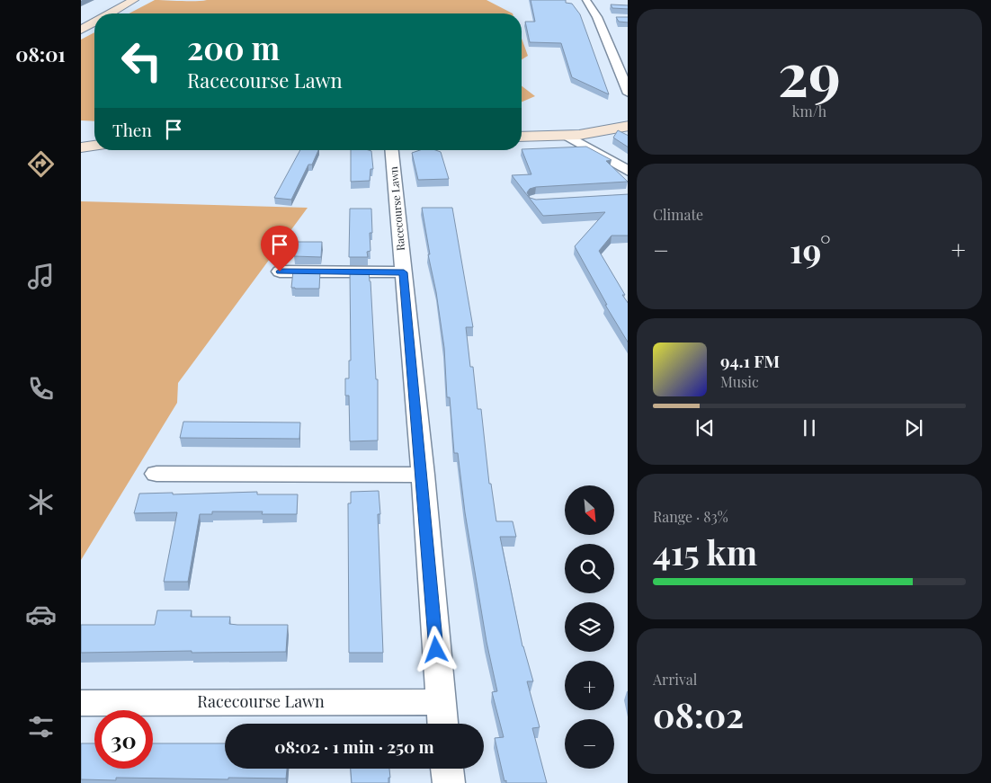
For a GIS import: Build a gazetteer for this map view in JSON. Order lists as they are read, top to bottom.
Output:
{
  "streets": {
    "street": ["Racecourse Lawn"]
  },
  "north": "bottom right",
  "page": {
    "tabs": "08:01",
    "tile": [
      ["29", "km/h"],
      "Climate",
      ["Range · 83%", "415 km"],
      ["Arrival", "08:02"]
    ],
    "turn": ["200 m", "Racecourse Lawn"],
    "then": "Then",
    "heat": ["−", "19°", "+"],
    "song": ["94.1 FM", "Music"],
    "map_buttons": ["+", "−"],
    "limit": "30",
    "trip": "08:02 · 1 min · 250 m"
  }
}
